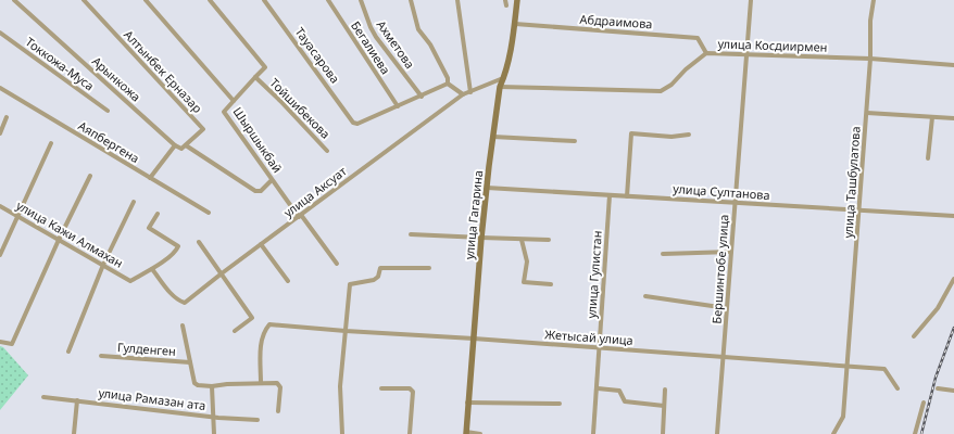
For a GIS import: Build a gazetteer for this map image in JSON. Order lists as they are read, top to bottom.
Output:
{
  "streets": {
    "main road": ["улица Гагарина"],
    "street": [
      "Абдраимова",
      "Ахметова",
      "улица Косдиирмен",
      "Бегалиева",
      "Тауасарова",
      "Токкожа-Муса",
      "Алтынбек Ерназар",
      "Арынкожа",
      "Тойшибекова",
      "Шыршыкбай",
      "Аяпбергена",
      "улица Ташбулатова",
      "улица Аксуат",
      "улица Султанова",
      "улица Кажи Алмахан",
      "Бершинтобе улица",
      "улица Гулистан",
      "Жетысай улица",
      "Гулденген",
      "улица Рамазан ата"
    ]
  },
  "crossings": [
    ["Абдраимова", "улица Косдиирмен"],
    ["Абдраимова", "улица Гагарина"],
    ["улица Косдиирмен", "улица Ташбулатова"],
    ["улица Косдиирмен", "улица Гагарина"],
    ["улица Косдиирмен", "Бершинтобе улица"],
    ["Бегалиева", "Тауасарова"],
    ["Шыршыкбай", "улица Аксуат"],
    ["улица Ташбулатова", "улица Султанова"],
    ["улица Ташбулатова", "Жетысай улица"],
    ["улица Аксуат", "улица Гагарина"],
    ["улица Аксуат", "улица Кажи Алмахан"],
    ["улица Султанова", "улица Гагарина"],
    ["улица Султанова", "Бершинтобе улица"],
    ["улица Султанова", "улица Гулистан"],
    ["улица Гагарина", "Жетысай улица"],
    ["Бершинтобе улица", "Жетысай улица"],
    ["улица Гулистан", "Жетысай улица"]
  ]
}
